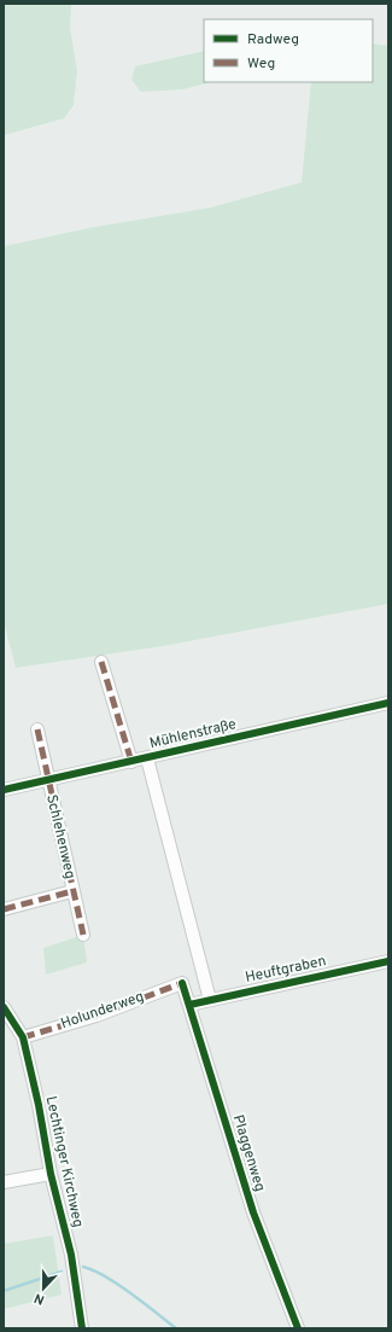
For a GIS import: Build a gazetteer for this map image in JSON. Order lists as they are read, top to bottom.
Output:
{
  "streets": {
    "street": [
      "Mühlenstraße",
      "Schlehenweg",
      "Heuftgraben",
      "Holunderweg",
      "Plaggenweg",
      "Lechtinger Kirchweg"
    ]
  },
  "crossings": [
    ["Mühlenstraße", "Schlehenweg"],
    ["Heuftgraben", "Plaggenweg"],
    ["Holunderweg", "Plaggenweg"],
    ["Holunderweg", "Lechtinger Kirchweg"]
  ],
  "legend": ["Radweg", "Weg"],
  "north": "bottom"
}
